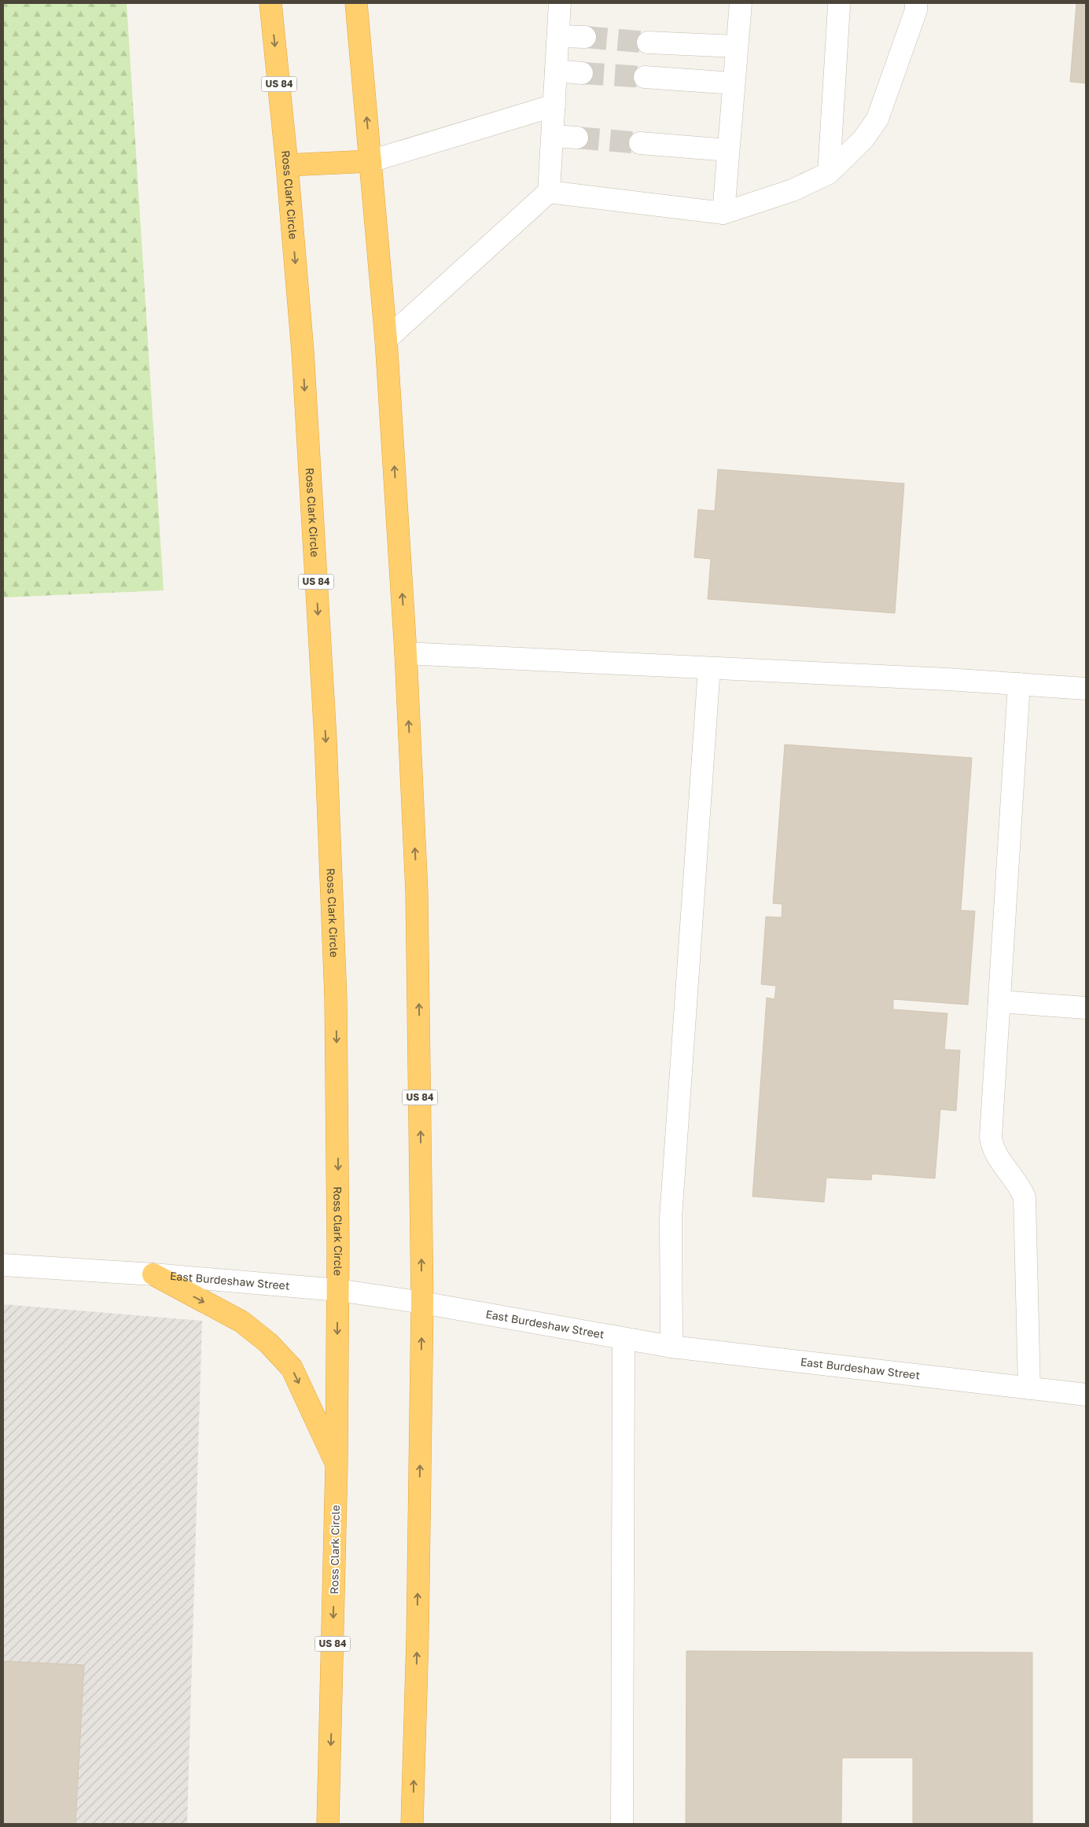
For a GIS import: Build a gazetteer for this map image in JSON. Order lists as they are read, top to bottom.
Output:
{
  "streets": {
    "highway": ["US 84", "Ross Clark Circle"],
    "street": ["East Burdeshaw Street"]
  },
  "crossings": [
    ["US 84", "East Burdeshaw Street"],
    ["Ross Clark Circle", "East Burdeshaw Street"]
  ]
}
